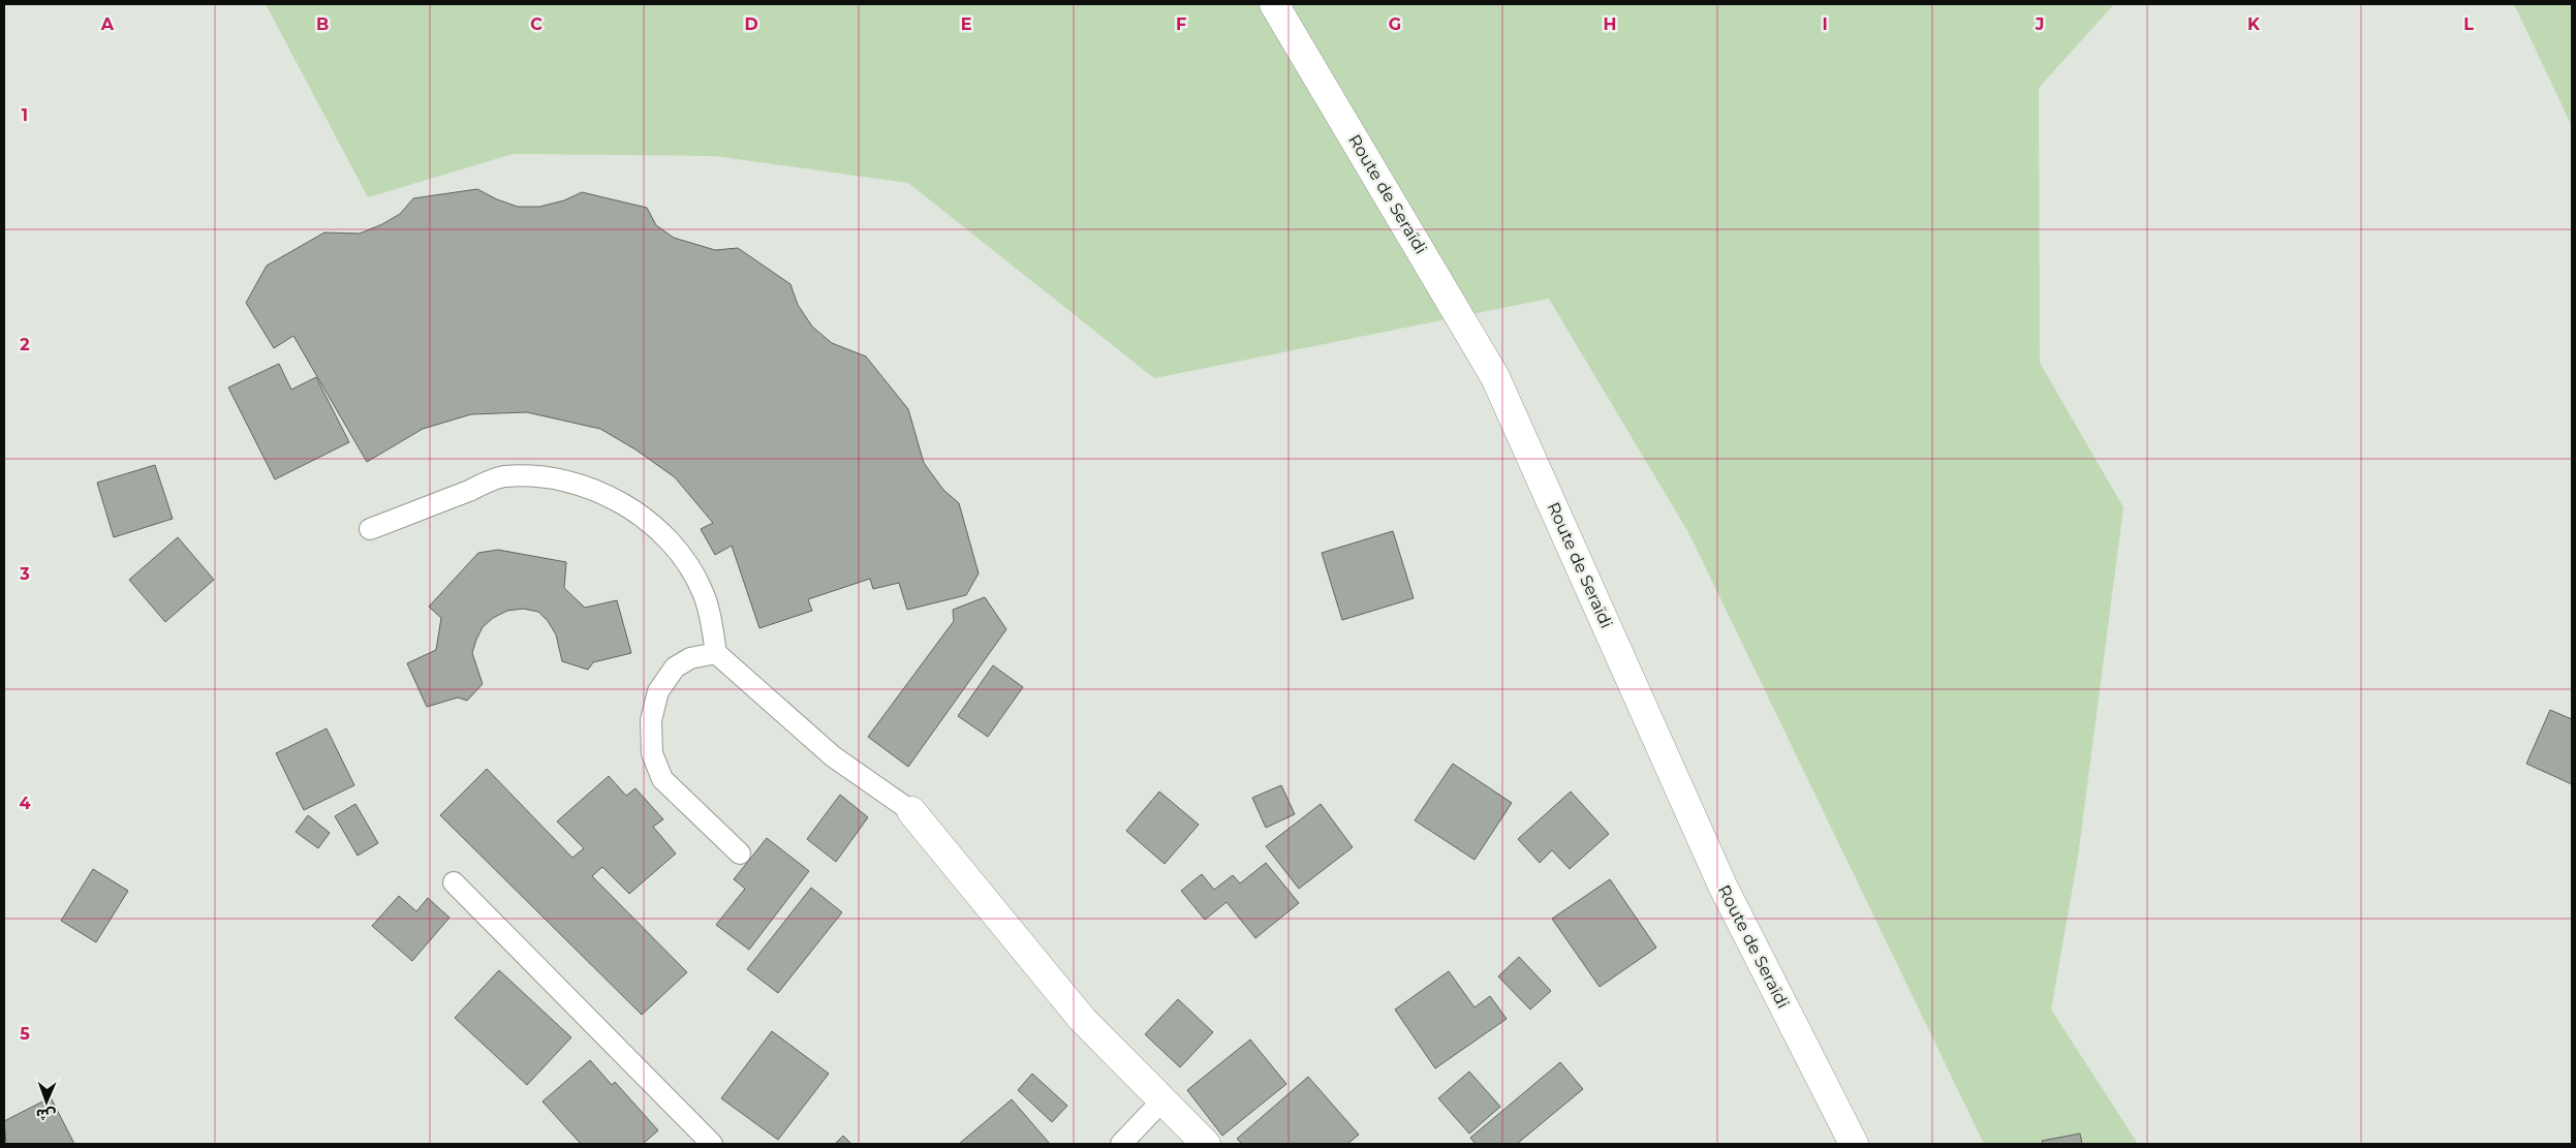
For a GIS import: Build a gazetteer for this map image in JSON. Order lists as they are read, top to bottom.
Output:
{
  "streets": {
    "main road": ["Route de Seraïdi"]
  },
  "north": "bottom",
  "grid": {
    "columns": [
      "A",
      "B",
      "C",
      "D",
      "E",
      "F",
      "G",
      "H",
      "I",
      "J",
      "K",
      "L"
    ],
    "rows": [
      "1",
      "2",
      "3",
      "4",
      "5"
    ]
  }
}
